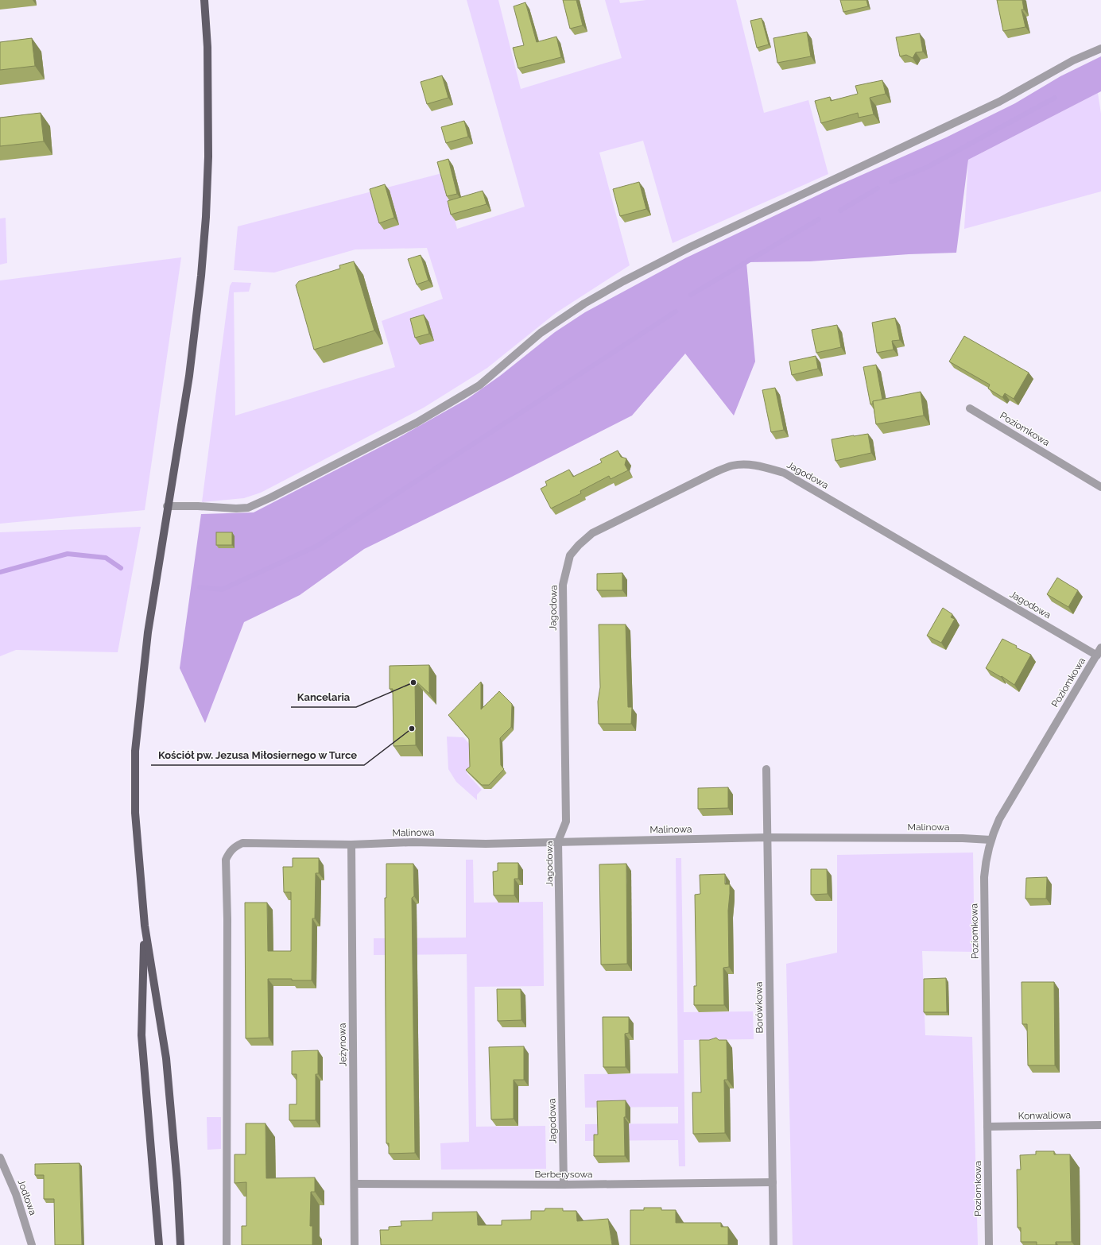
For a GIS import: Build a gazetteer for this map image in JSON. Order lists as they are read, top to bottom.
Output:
{
  "streets": {
    "street": [
      "Poziomkowa",
      "Jagodowa",
      "Malinowa",
      "Borówkowa",
      "Jeżynowa",
      "Konwaliowa",
      "Berberysowa",
      "Jodłowa"
    ]
  },
  "crossings": [
    ["Poziomkowa", "Jagodowa"],
    ["Poziomkowa", "Malinowa"],
    ["Poziomkowa", "Konwaliowa"],
    ["Jagodowa", "Malinowa"],
    ["Jagodowa", "Berberysowa"],
    ["Malinowa", "Borówkowa"],
    ["Malinowa", "Jeżynowa"],
    ["Borówkowa", "Berberysowa"],
    ["Jeżynowa", "Berberysowa"]
  ],
  "places": ["Kancelaria", "Kościół pw. Jezusa Miłosiernego w Turce"]
}
